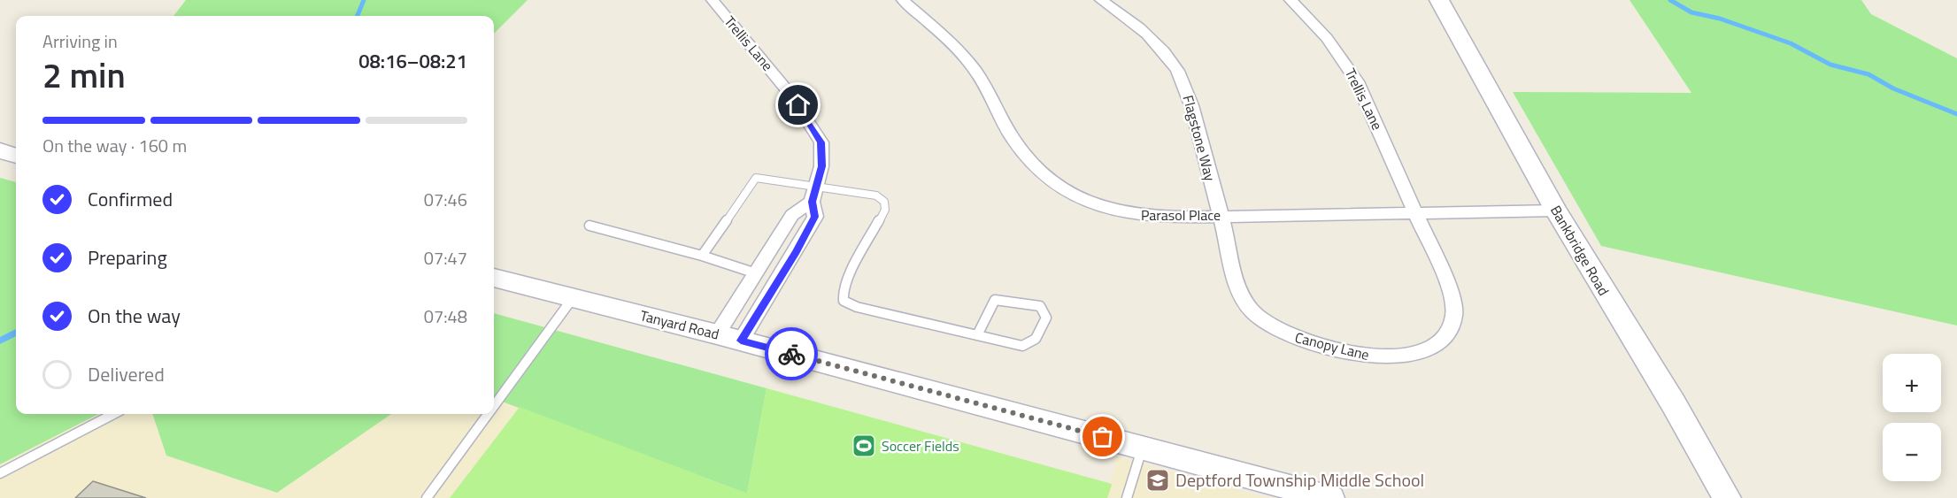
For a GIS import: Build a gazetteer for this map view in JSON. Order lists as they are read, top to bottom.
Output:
{
  "streets": {
    "street": [
      "Trellis Lane",
      "Flagstone Way",
      "Parasol Place",
      "Bankbridge Road",
      "Tanyard Road",
      "Canopy Lane"
    ]
  },
  "crossings": [
    ["Trellis Lane", "Parasol Place"],
    ["Trellis Lane", "Tanyard Road"],
    ["Trellis Lane", "Canopy Lane"],
    ["Flagstone Way", "Parasol Place"],
    ["Flagstone Way", "Canopy Lane"],
    ["Parasol Place", "Bankbridge Road"],
    ["Parasol Place", "Canopy Lane"]
  ],
  "places": {
    "sports": ["Soccer Fields"],
    "school or university": ["Deptford Township Middle School"]
  },
  "page": {
    "heading": ["2 min", "Arriving in", "08:16–08:21"],
    "bar": "On the way · 160 m",
    "list": [
      ["Confirmed", "07:46"],
      ["Preparing", "07:47"],
      ["On the way", "07:48"],
      "Delivered"
    ],
    "map_buttons": ["+", "−"]
  }
}
